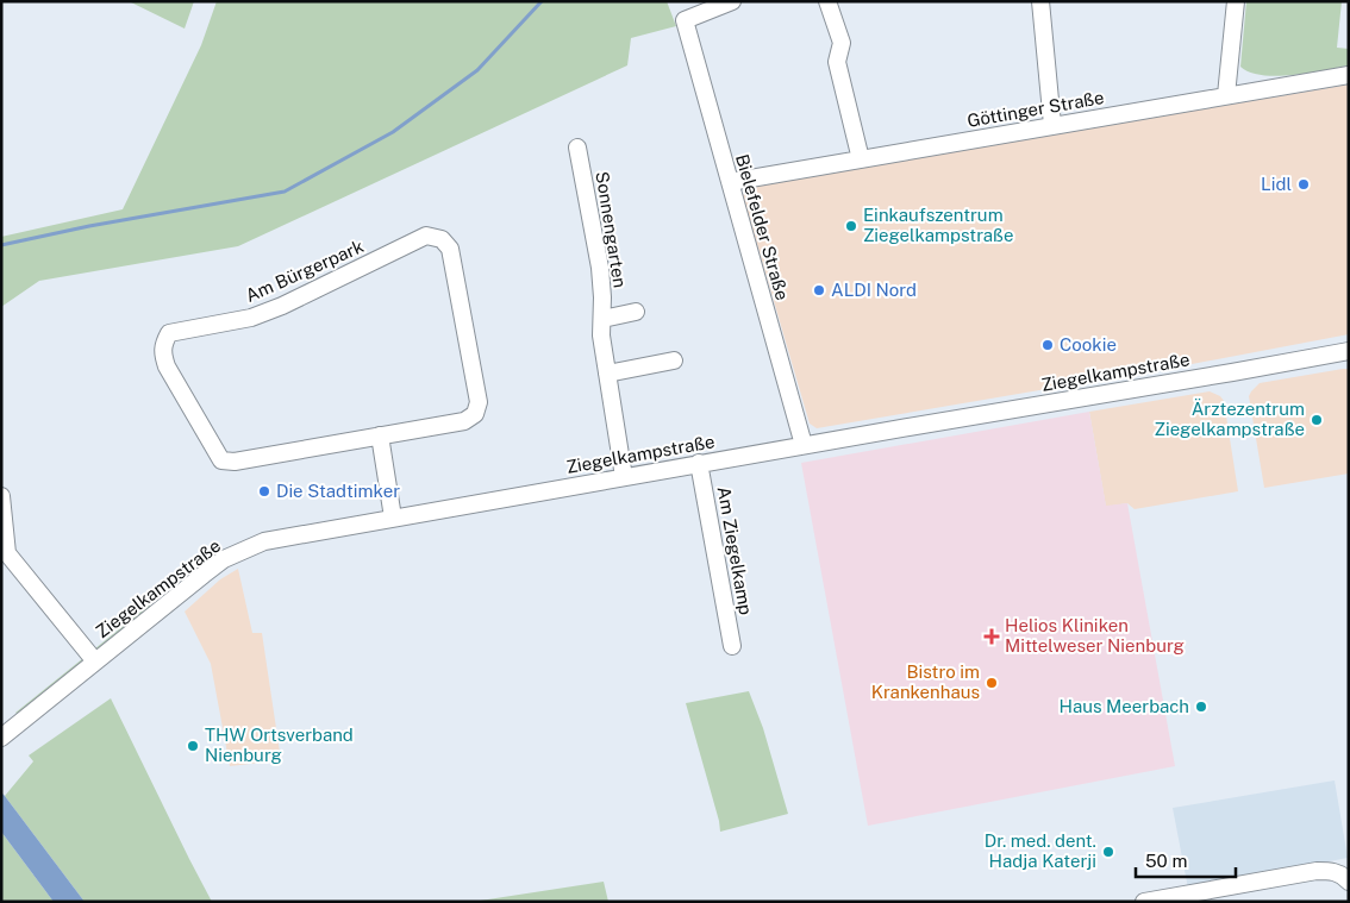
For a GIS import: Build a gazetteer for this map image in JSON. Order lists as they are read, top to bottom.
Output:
{
  "streets": {
    "street": [
      "Göttinger Straße",
      "Bielefelder Straße",
      "Sonnengarten",
      "Am Bürgerpark",
      "Ziegelkampstraße",
      "Am Ziegelkamp"
    ]
  },
  "crossings": [
    ["Göttinger Straße", "Bielefelder Straße"],
    ["Bielefelder Straße", "Ziegelkampstraße"],
    ["Sonnengarten", "Ziegelkampstraße"],
    ["Ziegelkampstraße", "Am Ziegelkamp"]
  ],
  "places": {
    "other": [
      "Lidl",
      "Einkaufszentrum Ziegelkampstraße",
      "ALDI Nord",
      "Cookie",
      "Ärztezentrum Ziegelkampstraße",
      "Die Stadtimker",
      "Bistro im Krankenhaus",
      "Haus Meerbach",
      "THW Ortsverband Nienburg",
      "Dr. med. dent. Hadja Katerji"
    ],
    "health": ["Helios Kliniken Mittelweser Nienburg"]
  },
  "scale_bar": "50 m"
}
